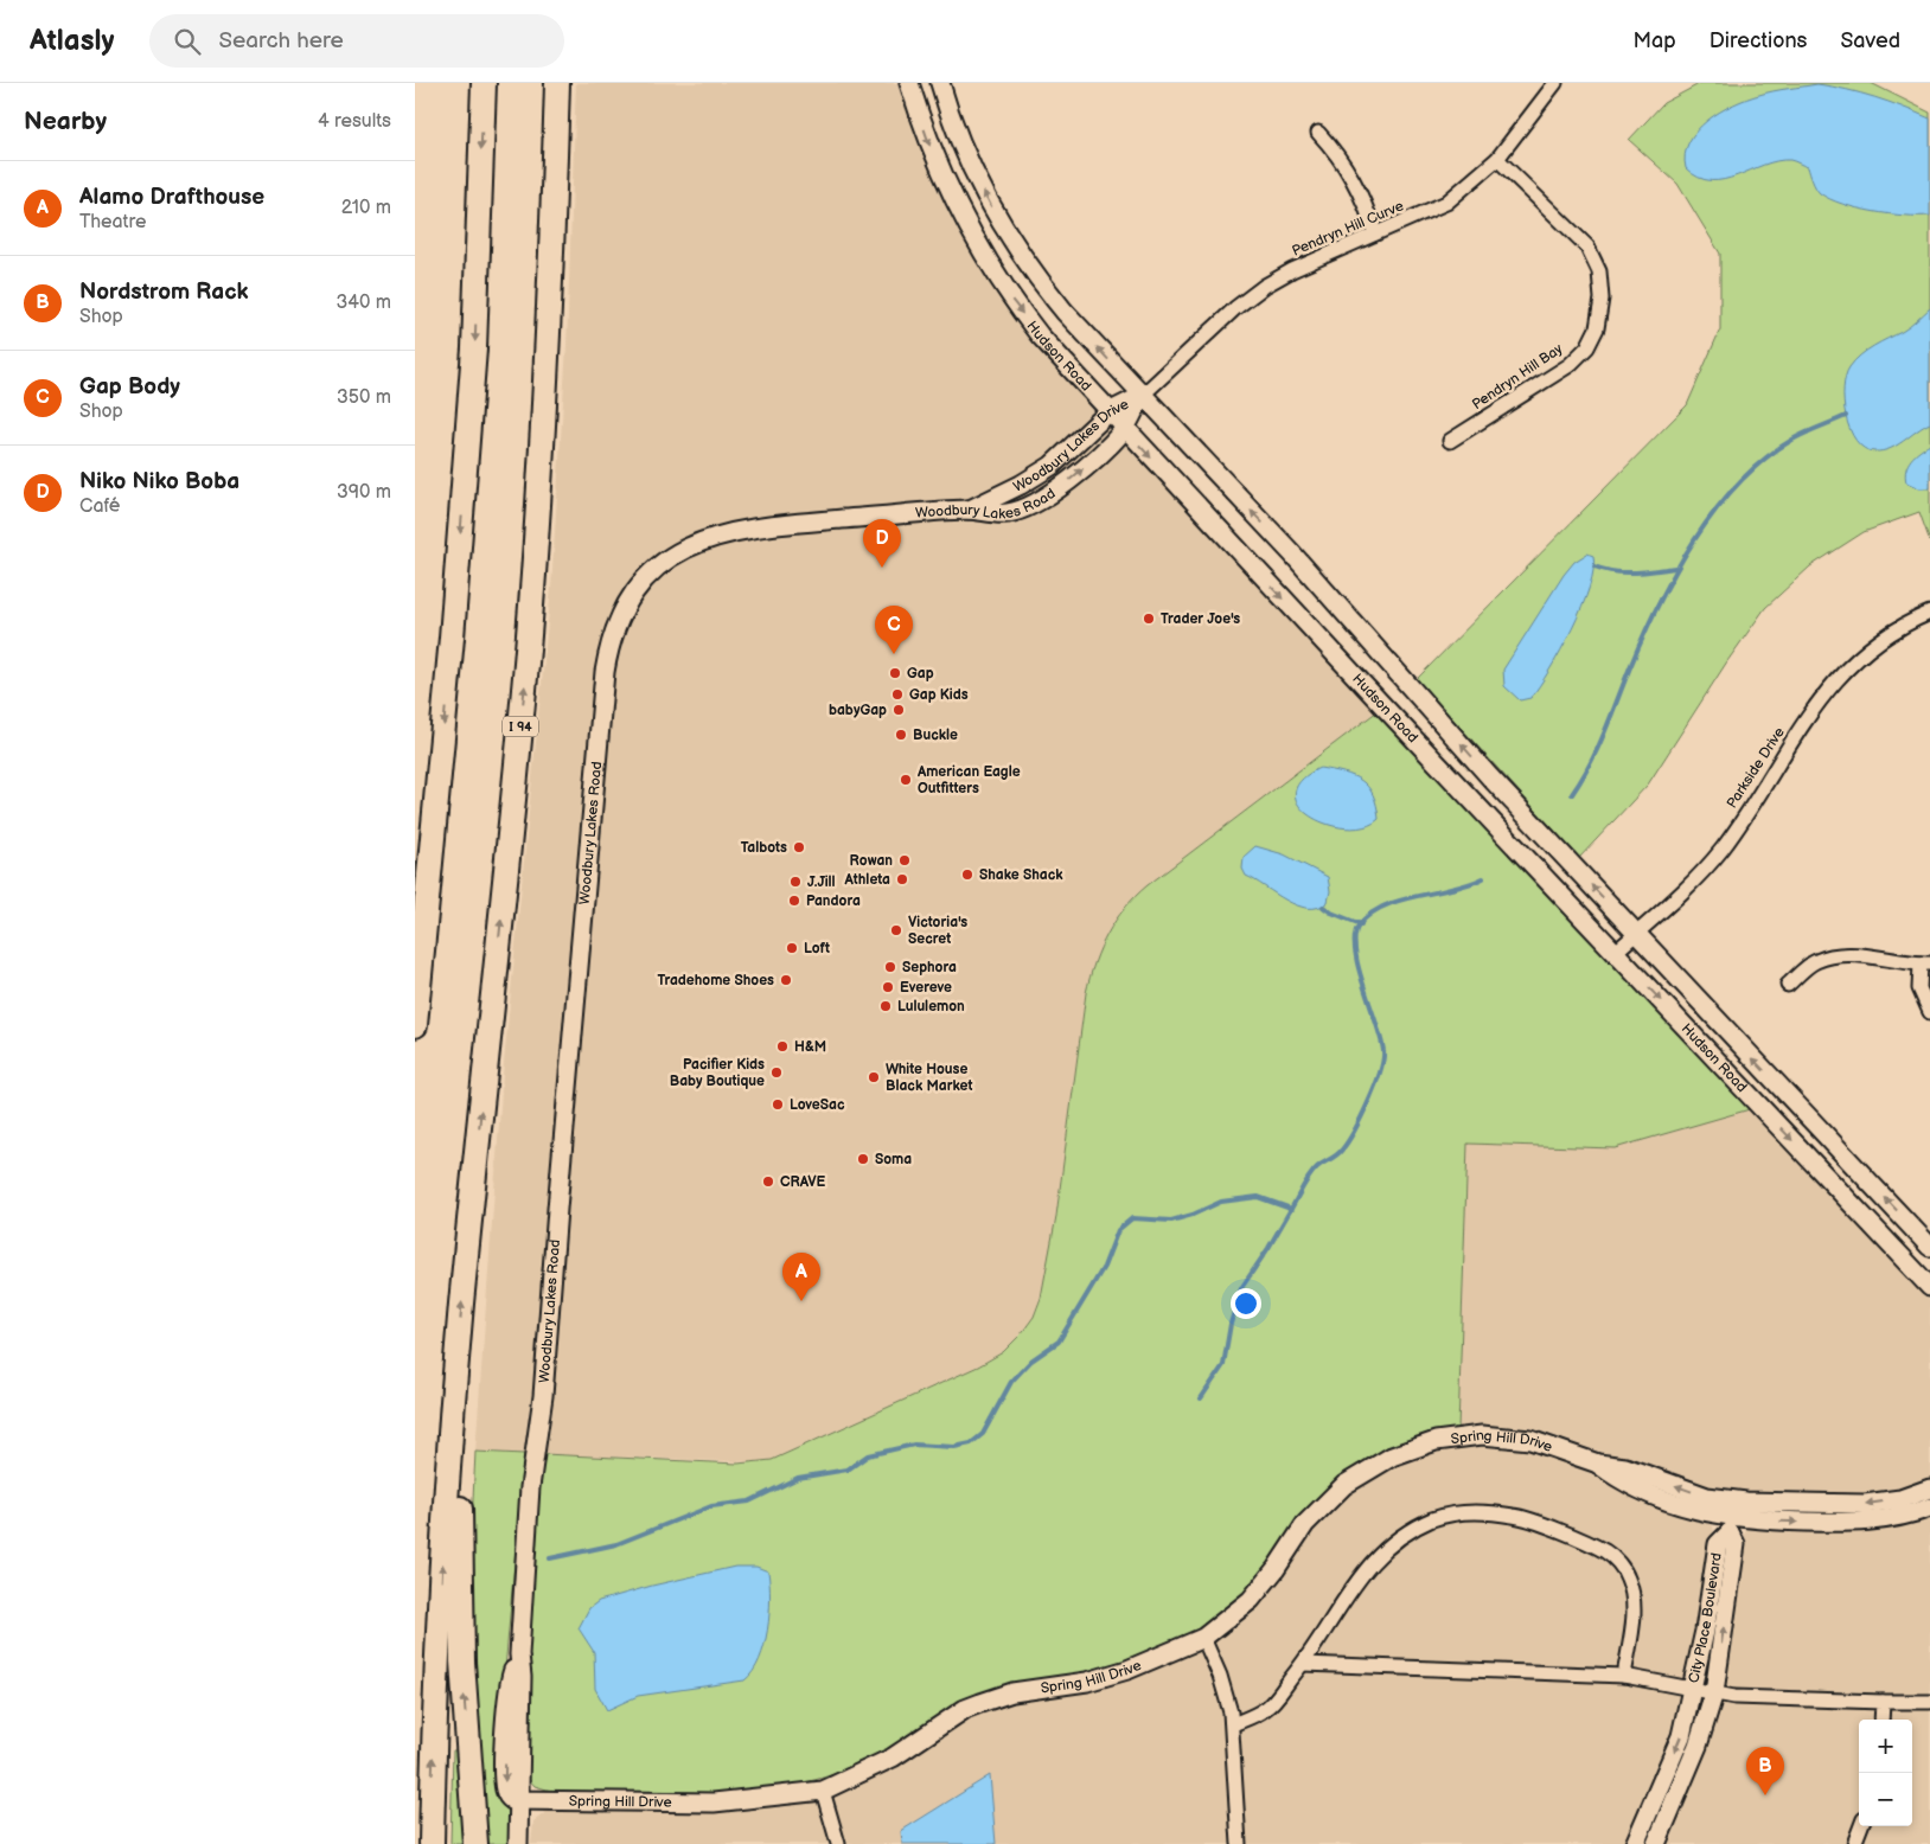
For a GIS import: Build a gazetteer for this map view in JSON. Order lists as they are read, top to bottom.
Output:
{
  "streets": {
    "highway": ["I 94"],
    "street": [
      "Pendryn Hill Curve",
      "Hudson Road",
      "Pendryn Hill Bay",
      "Woodbury Lakes Drive",
      "Woodbury Lakes Road",
      "Parkside Drive",
      "Spring Hill Drive",
      "City Place Boulevard"
    ]
  },
  "crossings": [
    ["Pendryn Hill Curve", "Hudson Road"],
    ["Pendryn Hill Curve", "Pendryn Hill Bay"],
    ["Pendryn Hill Curve", "Woodbury Lakes Drive"],
    ["Pendryn Hill Curve", "Woodbury Lakes Road"],
    ["Hudson Road", "Woodbury Lakes Drive"],
    ["Hudson Road", "Woodbury Lakes Road"],
    ["Hudson Road", "Parkside Drive"],
    ["Woodbury Lakes Drive", "Woodbury Lakes Road"],
    ["Woodbury Lakes Road", "Spring Hill Drive"],
    ["Spring Hill Drive", "City Place Boulevard"]
  ],
  "places": [
    "Trader Joe's",
    "Gap",
    "Gap Kids",
    "babyGap",
    "Buckle",
    "American Eagle Outfitters",
    "Talbots",
    "Rowan",
    "Shake Shack",
    "Athleta",
    "J.Jill",
    "Pandora",
    "Victoria's Secret",
    "Loft",
    "Sephora",
    "Tradehome Shoes",
    "Evereve",
    "Lululemon",
    "H&M",
    "Pacifier Kids Baby Boutique",
    "White House Black Market",
    "LoveSac",
    "Soma",
    "CRAVE"
  ],
  "page": {
    "header": "Atlasly",
    "search": "Search here",
    "nav": ["Map", "Directions", "Saved"],
    "heading": ["Nearby", "4 results"],
    "list": [
      {
        "mark": "A",
        "name": "Alamo Drafthouse",
        "note": "Theatre",
        "value": "210 m"
      },
      {
        "mark": "B",
        "name": "Nordstrom Rack",
        "note": "Shop",
        "value": "340 m"
      },
      {
        "mark": "C",
        "name": "Gap Body",
        "note": "Shop",
        "value": "350 m"
      },
      {
        "mark": "D",
        "name": "Niko Niko Boba",
        "note": "Café",
        "value": "390 m"
      }
    ],
    "pins": [
      "D",
      "C",
      "A",
      "B"
    ],
    "map_buttons": ["+", "−"]
  }
}
